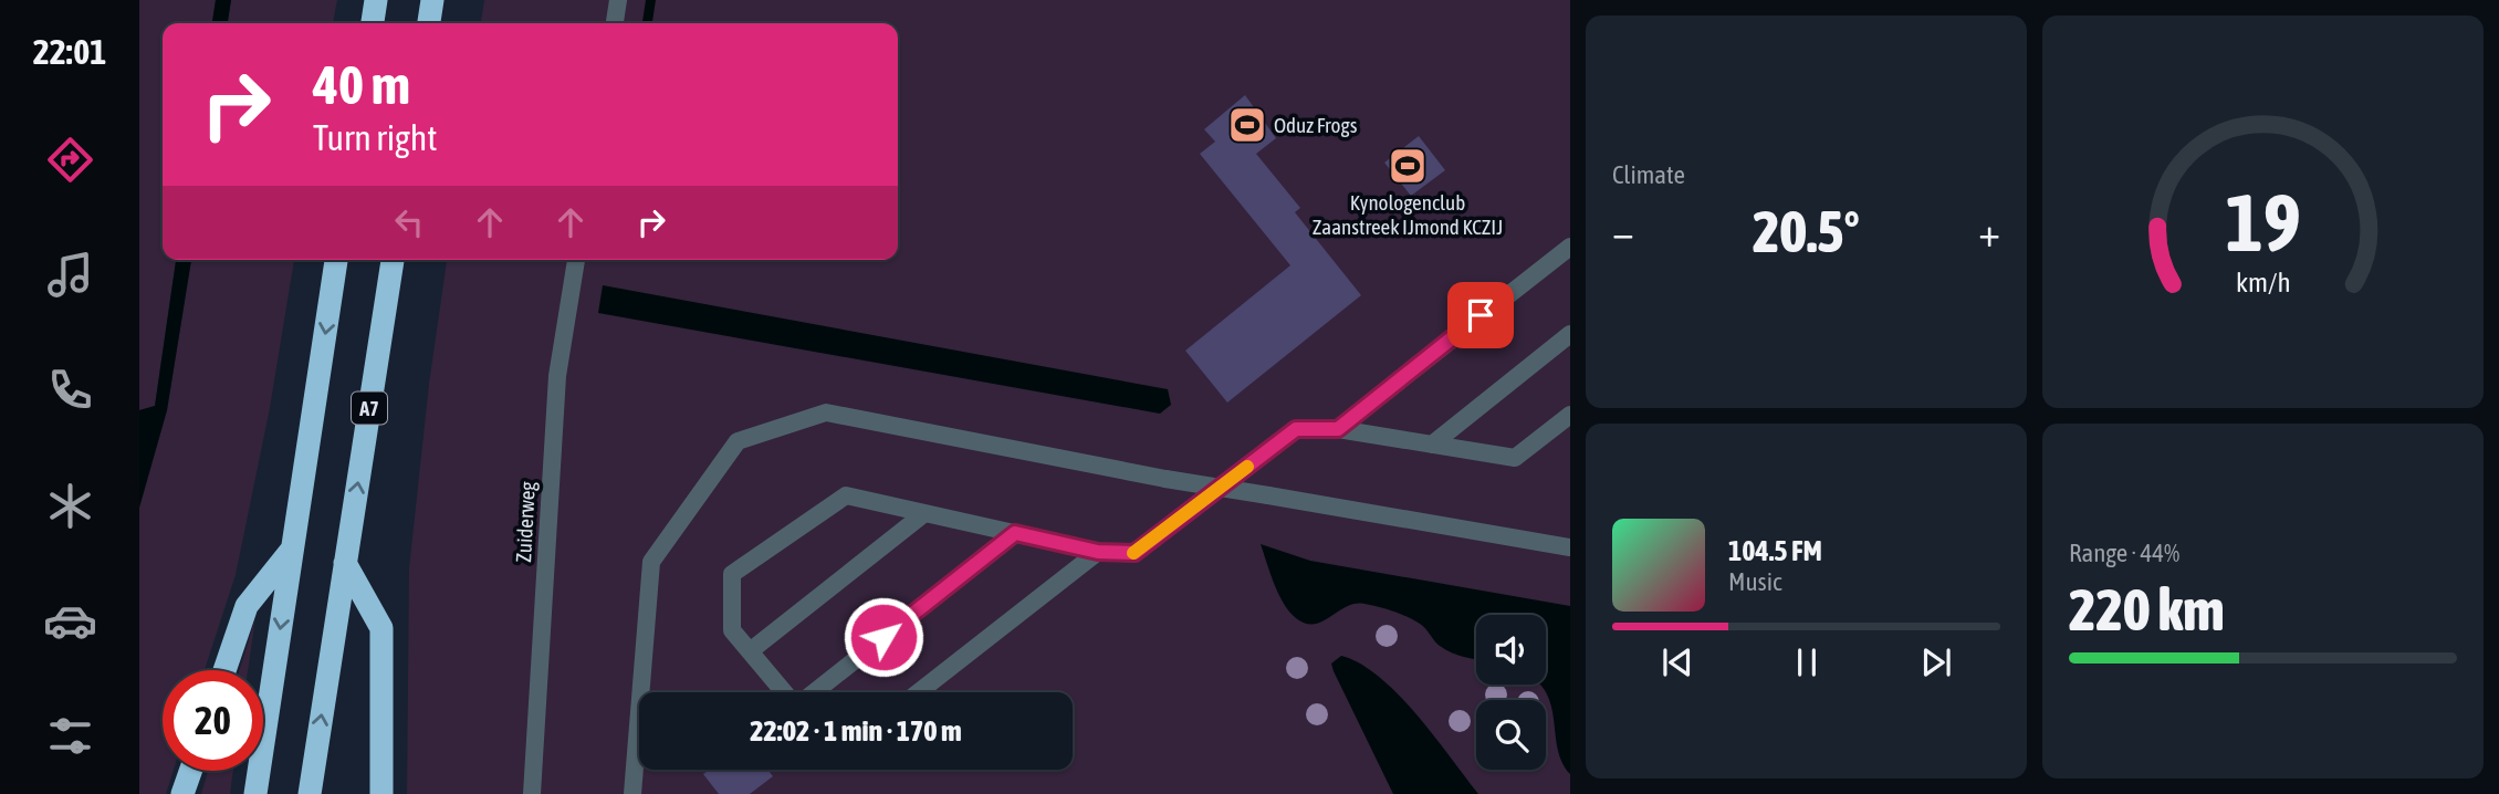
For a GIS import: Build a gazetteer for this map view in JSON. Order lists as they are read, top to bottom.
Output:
{
  "streets": {
    "highway": ["A7"],
    "lane": ["Zuiderweg"]
  },
  "places": {
    "sports": ["Oduz Frogs", "Kynologenclub Zaanstreek IJmond KCZIJ"]
  },
  "page": {
    "tabs": "22:01",
    "tile": [
      "Climate",
      ["Range · 44%", "220 km"]
    ],
    "turn": ["40 m", "Turn right"],
    "heat": ["−", "20.5°", "+"],
    "song": ["104.5 FM", "Music"],
    "limit": "20",
    "trip": "22:02 · 1 min · 170 m",
    "gauge": ["19", "km/h"]
  }
}
